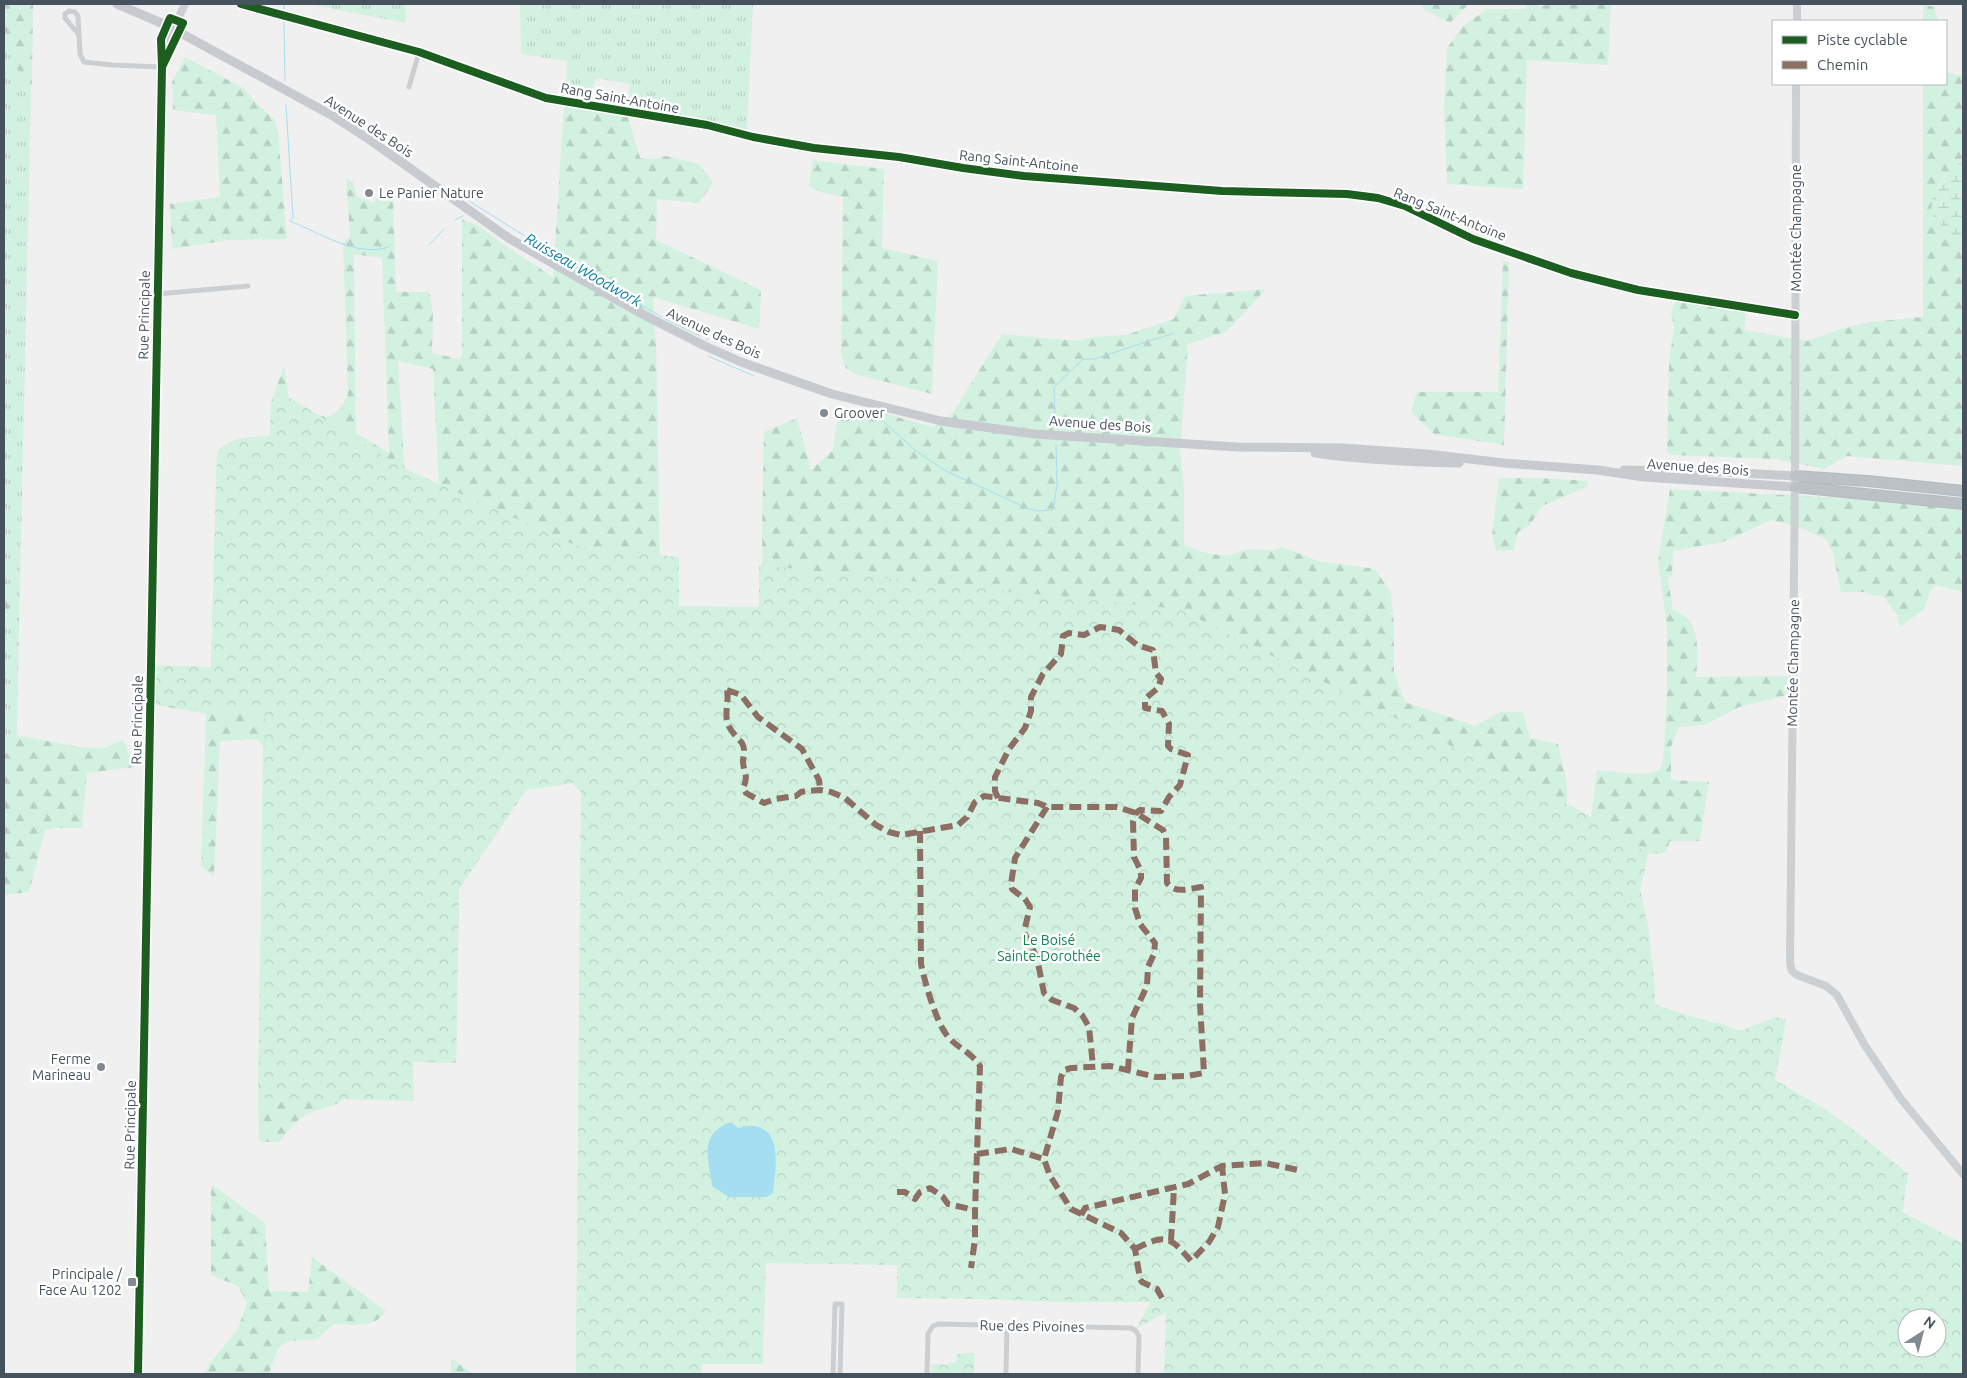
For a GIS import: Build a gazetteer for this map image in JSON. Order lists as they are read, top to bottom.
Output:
{
  "streets": {
    "main road": ["Avenue des Bois"],
    "street": [
      "Rang Saint-Antoine",
      "Montée Champagne",
      "Rue Principale",
      "Rue des Pivoines"
    ]
  },
  "crossings": [
    ["Rang Saint-Antoine", "Montée Champagne"],
    ["Avenue des Bois", "Montée Champagne"],
    ["Avenue des Bois", "Rue Principale"]
  ],
  "water": ["Ruisseau Woodwork"],
  "parks": ["Le Boisé Sainte-Dorothée"],
  "places": {
    "other": ["Le Panier Nature", "Groover", "Ferme Marineau"],
    "transit": ["Principale / Face Au 1202"]
  },
  "legend": ["Piste cyclable", "Chemin"],
  "north": "top right"
}
